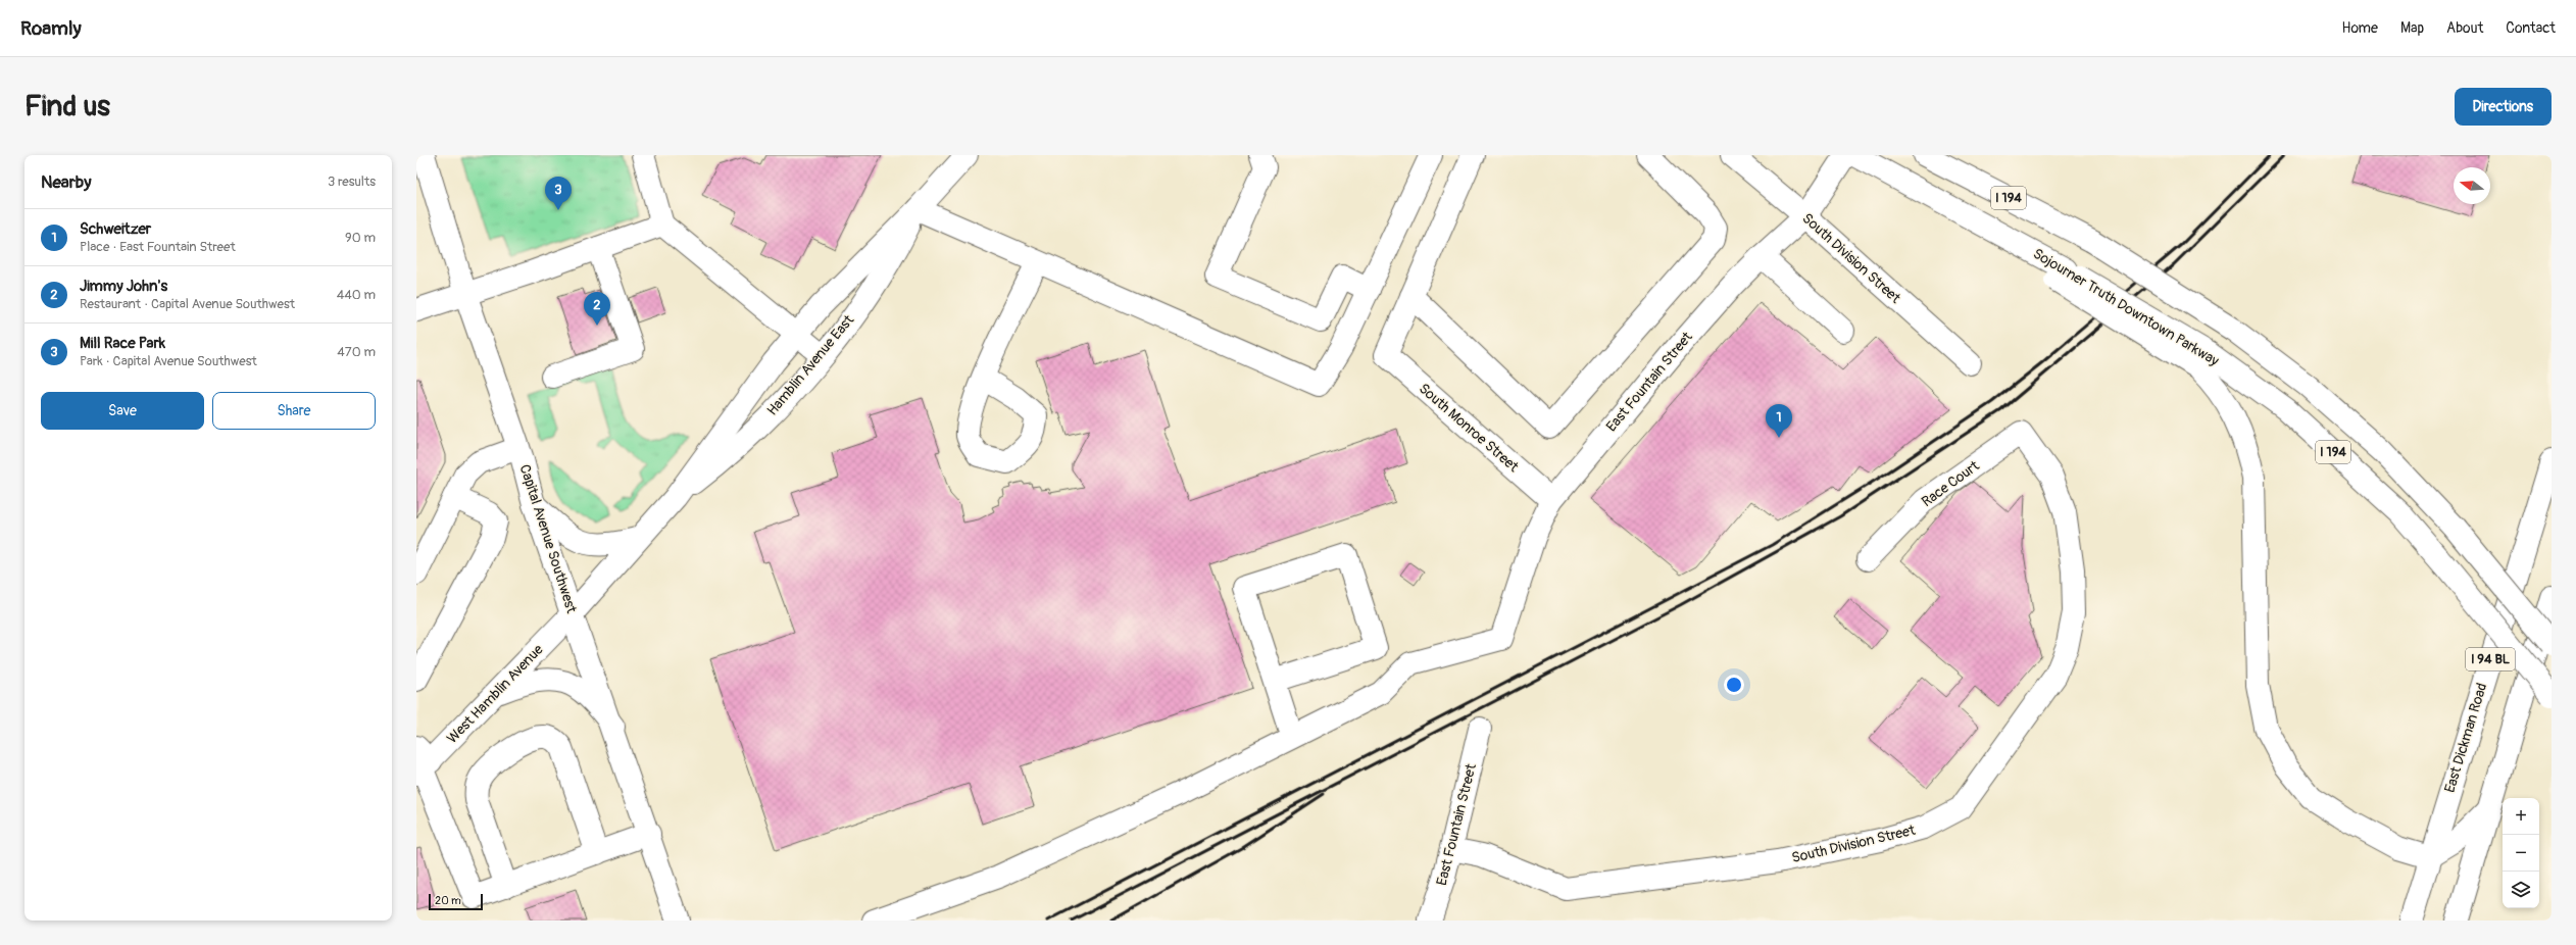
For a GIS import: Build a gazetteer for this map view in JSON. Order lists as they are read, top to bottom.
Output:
{
  "streets": {
    "main road": [
      "I 194",
      "South Division Street",
      "Sojourner Truth Downtown Parkway",
      "Hamblin Avenue East",
      "East Fountain Street",
      "South Monroe Street",
      "Race Court",
      "Capital Avenue Southwest",
      "I 94 BL",
      "West Hamblin Avenue",
      "East Dickman Road"
    ]
  },
  "crossings": [
    ["South Division Street", "East Fountain Street"],
    ["South Division Street", "Race Court"],
    ["Hamblin Avenue East", "Capital Avenue Southwest"],
    ["Hamblin Avenue East", "West Hamblin Avenue"],
    ["East Fountain Street", "South Monroe Street"],
    ["Capital Avenue Southwest", "West Hamblin Avenue"]
  ],
  "scale_bar": "20 m",
  "north": "left",
  "page": {
    "header": "Roamly",
    "nav": [
      "Home",
      "Map",
      "About",
      "Contact"
    ],
    "buttons": [
      "Directions",
      ["Save", "Share"]
    ],
    "title": "Find us",
    "heading": ["Nearby", "3 results"],
    "pins": ["3", "2", "1"],
    "list": [
      {
        "mark": "1",
        "name": "Schweitzer",
        "note": "Place · East Fountain Street",
        "value": "90 m"
      },
      {
        "mark": "2",
        "name": "Jimmy John's",
        "note": "Restaurant · Capital Avenue Southwest",
        "value": "440 m"
      },
      {
        "mark": "3",
        "name": "Mill Race Park",
        "note": "Park · Capital Avenue Southwest",
        "value": "470 m"
      }
    ],
    "map_buttons": ["+", "−"],
    "scale": "20 m"
  }
}
